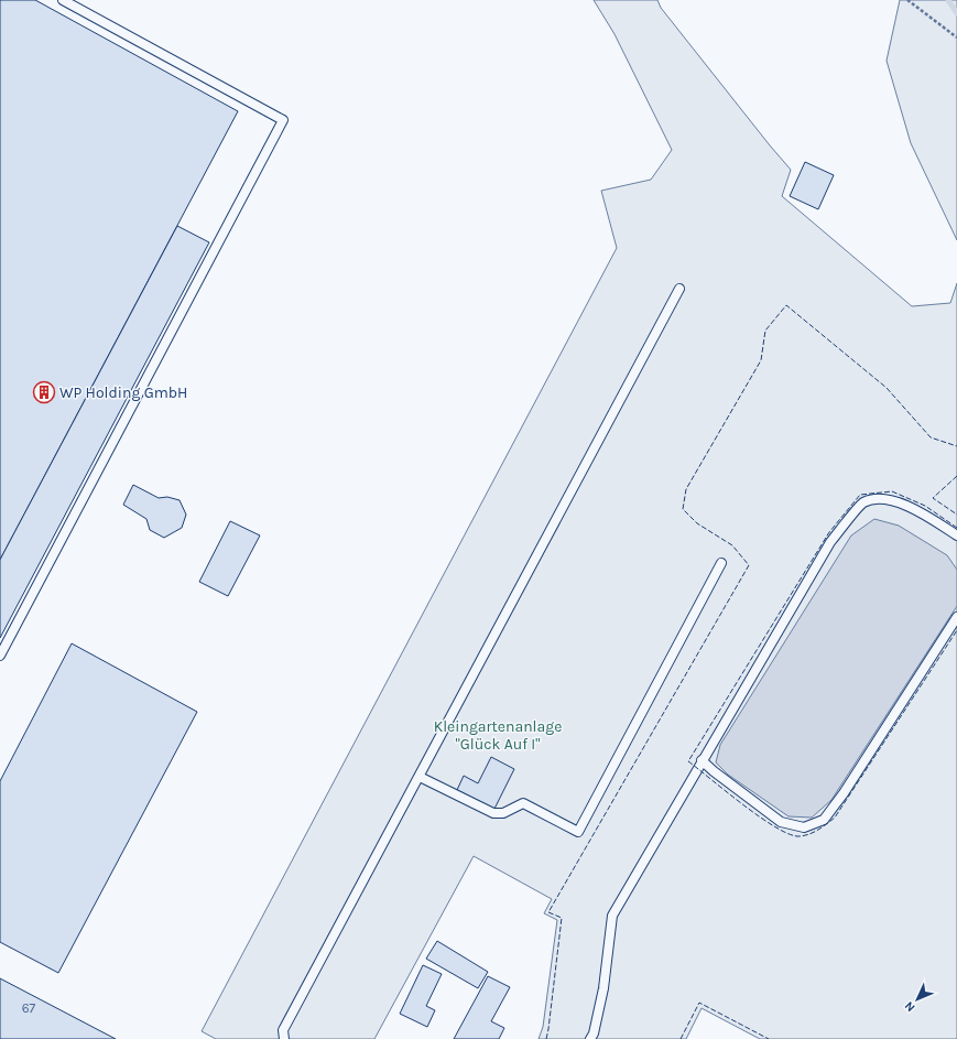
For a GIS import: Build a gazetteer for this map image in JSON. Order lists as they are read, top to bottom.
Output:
{
  "parks": ["Kleingartenanlage \"Glück Auf I\""],
  "places": {
    "building": ["WP Holding GmbH"]
  },
  "house_numbers": ["67"],
  "north": "bottom left"
}
